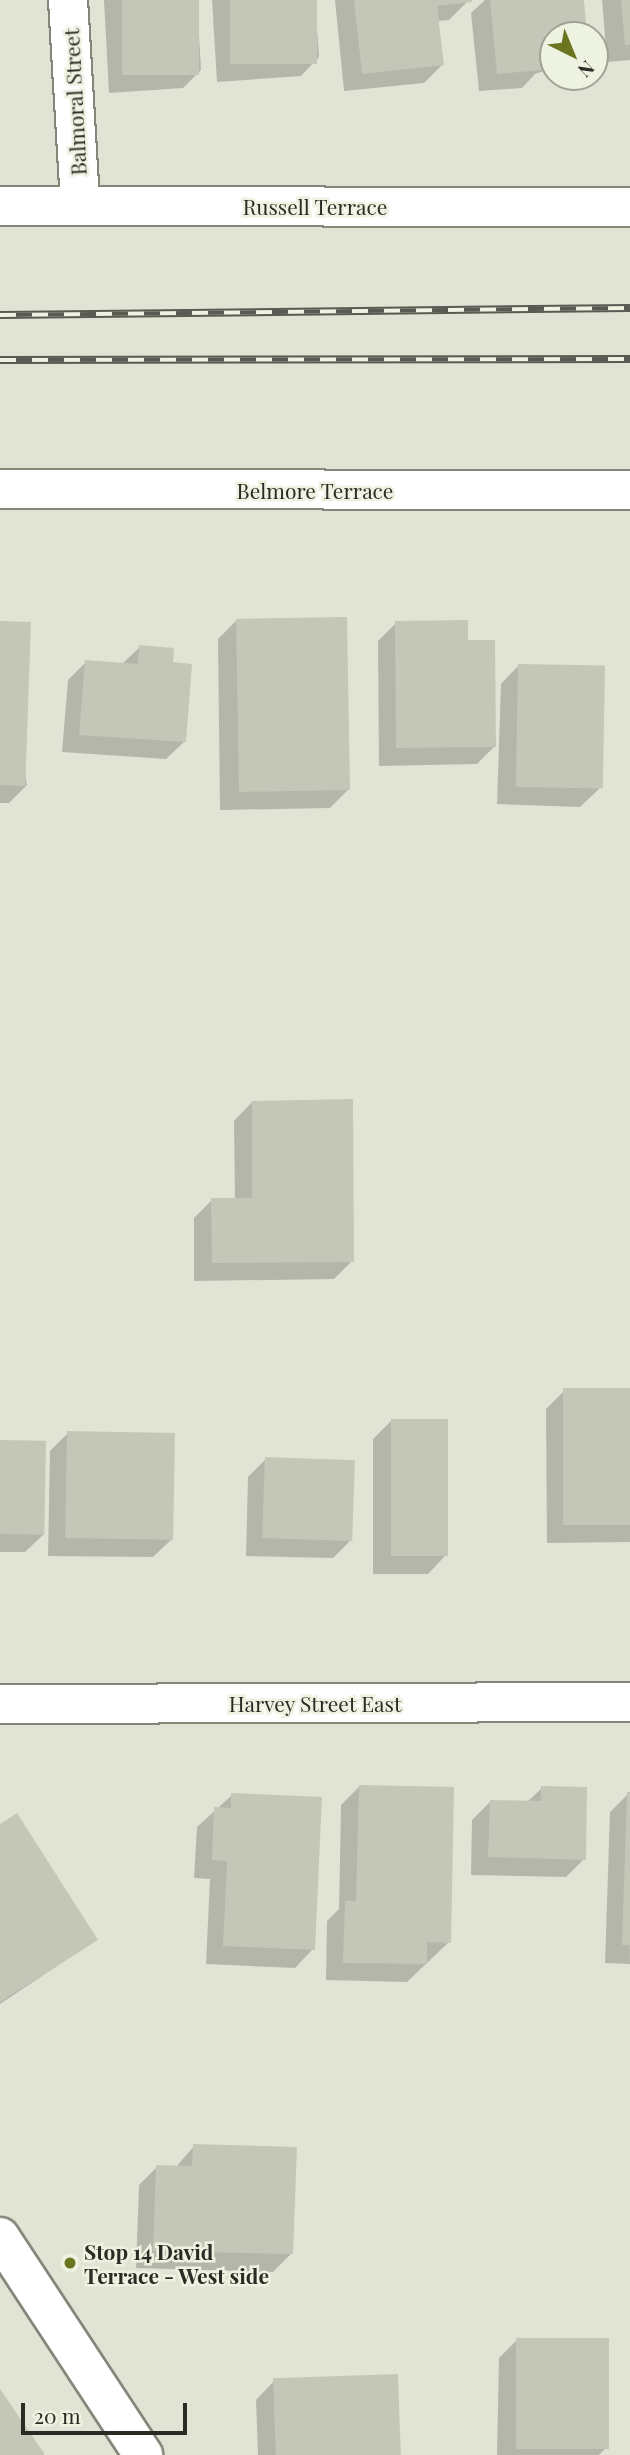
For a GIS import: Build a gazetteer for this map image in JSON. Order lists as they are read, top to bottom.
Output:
{
  "streets": {
    "street": [
      "Balmoral Street",
      "Russell Terrace",
      "Belmore Terrace",
      "Harvey Street East"
    ]
  },
  "crossings": [
    ["Balmoral Street", "Russell Terrace"]
  ],
  "places": ["Stop 14 David Terrace - West side"],
  "scale_bar": "20 m",
  "north": "bottom right"
}
